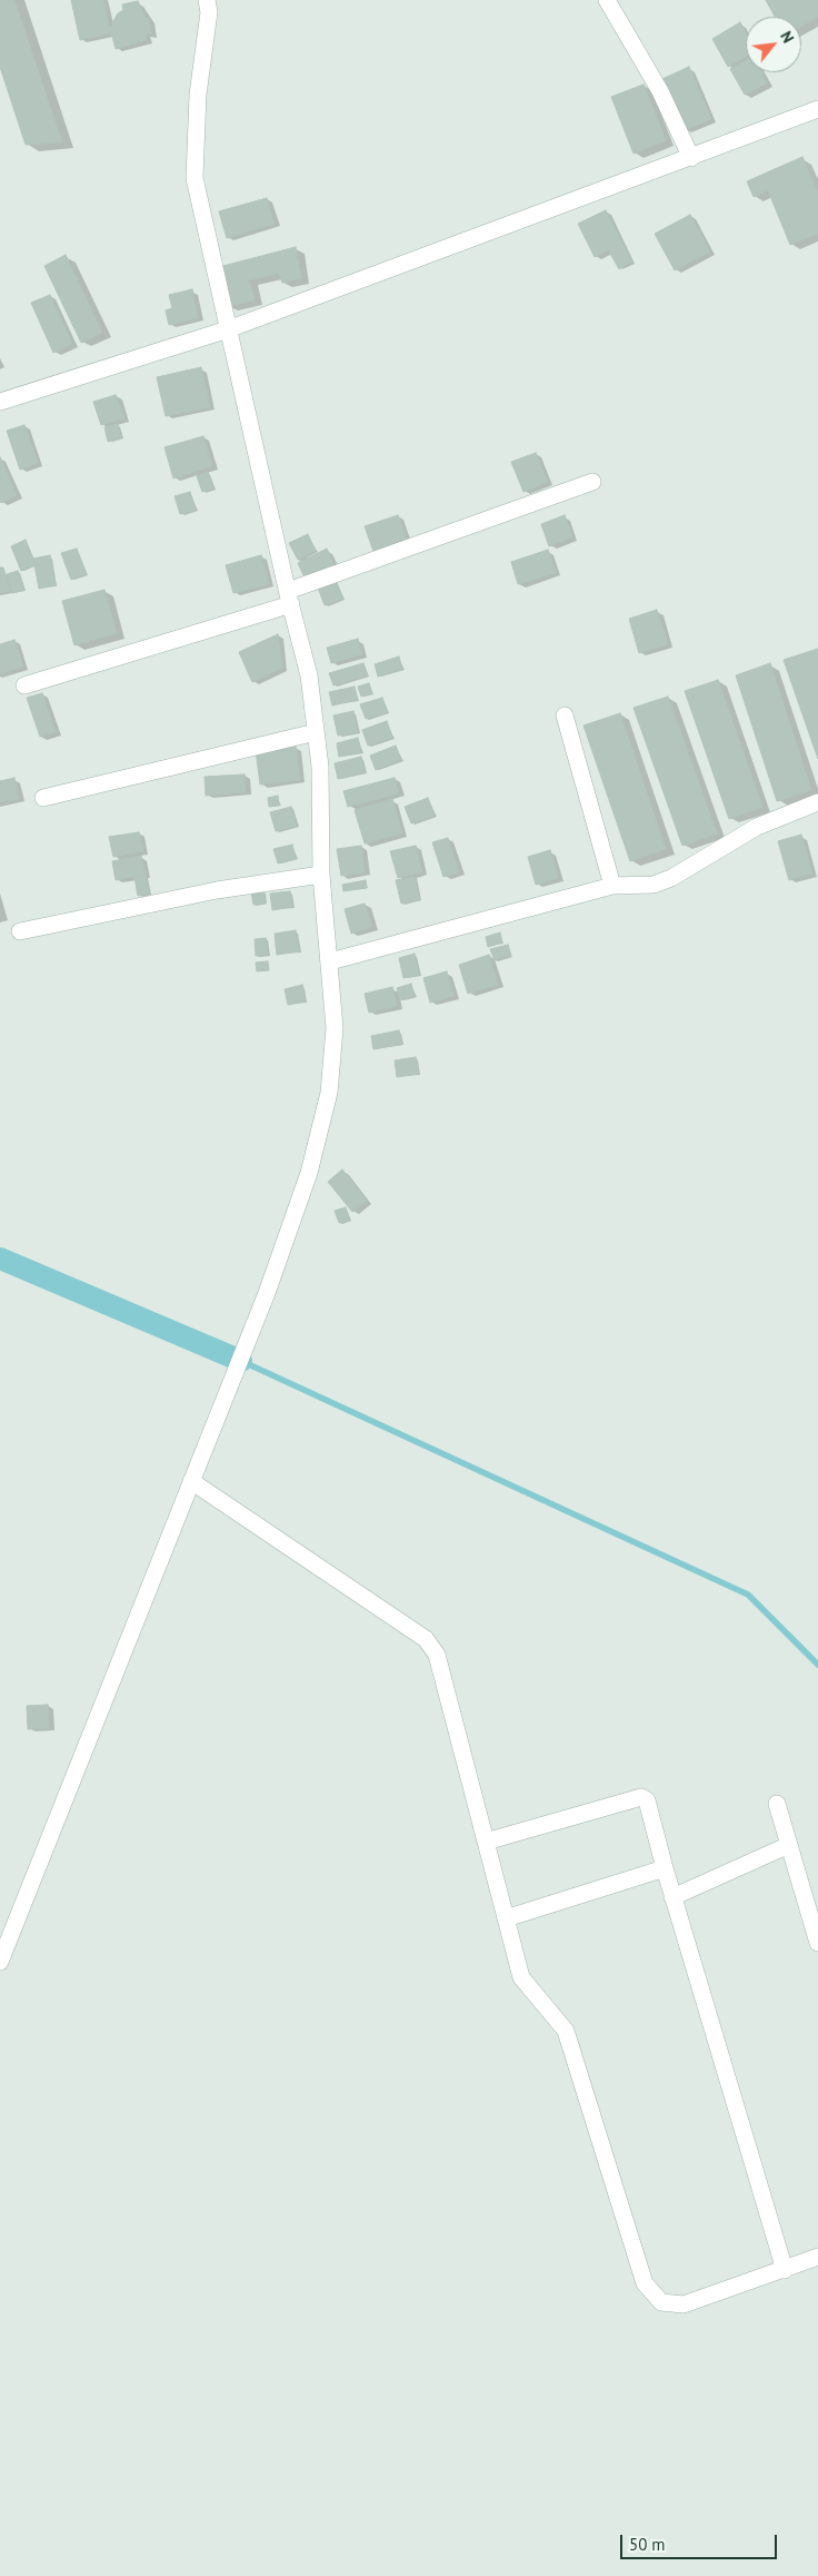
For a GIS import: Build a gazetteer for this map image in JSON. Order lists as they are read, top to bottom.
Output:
{
  "scale_bar": "50 m",
  "north": "top right"
}
